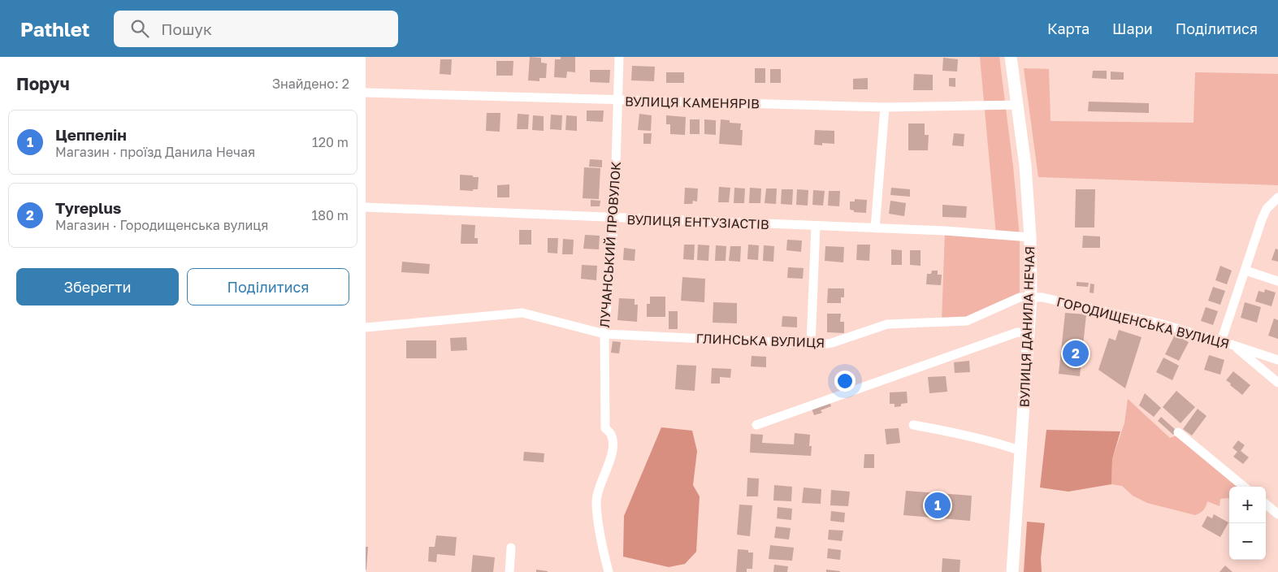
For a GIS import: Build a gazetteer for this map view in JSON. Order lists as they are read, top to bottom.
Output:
{
  "streets": {
    "main road": ["ВУЛИЦЯ ДАНИЛА НЕЧАЯ"],
    "street": [
      "ВУЛИЦЯ КАМЕНЯРІВ",
      "ВУЛИЦЯ ЕНТУЗІАСТІВ",
      "ЛУЧАНСЬКИЙ ПРОВУЛОК",
      "ГОРОДИЩЕНСЬКА ВУЛИЦЯ",
      "ГЛИНСЬКА ВУЛИЦЯ"
    ]
  },
  "crossings": [
    ["ВУЛИЦЯ КАМЕНЯРІВ", "ЛУЧАНСЬКИЙ ПРОВУЛОК"],
    ["ВУЛИЦЯ КАМЕНЯРІВ", "ВУЛИЦЯ ДАНИЛА НЕЧАЯ"],
    ["ВУЛИЦЯ ЕНТУЗІАСТІВ", "ЛУЧАНСЬКИЙ ПРОВУЛОК"],
    ["ВУЛИЦЯ ЕНТУЗІАСТІВ", "ВУЛИЦЯ ДАНИЛА НЕЧАЯ"],
    ["ЛУЧАНСЬКИЙ ПРОВУЛОК", "ГЛИНСЬКА ВУЛИЦЯ"],
    ["ГОРОДИЩЕНСЬКА ВУЛИЦЯ", "ВУЛИЦЯ ДАНИЛА НЕЧАЯ"],
    ["ГОРОДИЩЕНСЬКА ВУЛИЦЯ", "ГЛИНСЬКА ВУЛИЦЯ"],
    ["ВУЛИЦЯ ДАНИЛА НЕЧАЯ", "ГЛИНСЬКА ВУЛИЦЯ"]
  ],
  "page": {
    "header": "Pathlet",
    "search": "Пошук",
    "nav": ["Карта", "Шари", "Поділитися"],
    "heading": ["Поруч", "Знайдено: 2"],
    "list": [
      {
        "mark": "1",
        "name": "Цеппелін",
        "note": "Магазин · проїзд Данила Нечая",
        "value": "120 m"
      },
      {
        "mark": "2",
        "name": "Tyreplus",
        "note": "Магазин · Городищенська вулиця",
        "value": "180 m"
      }
    ],
    "buttons": ["Зберегти", "Поділитися"],
    "pins": ["2", "1"],
    "map_buttons": ["+", "−"]
  }
}
